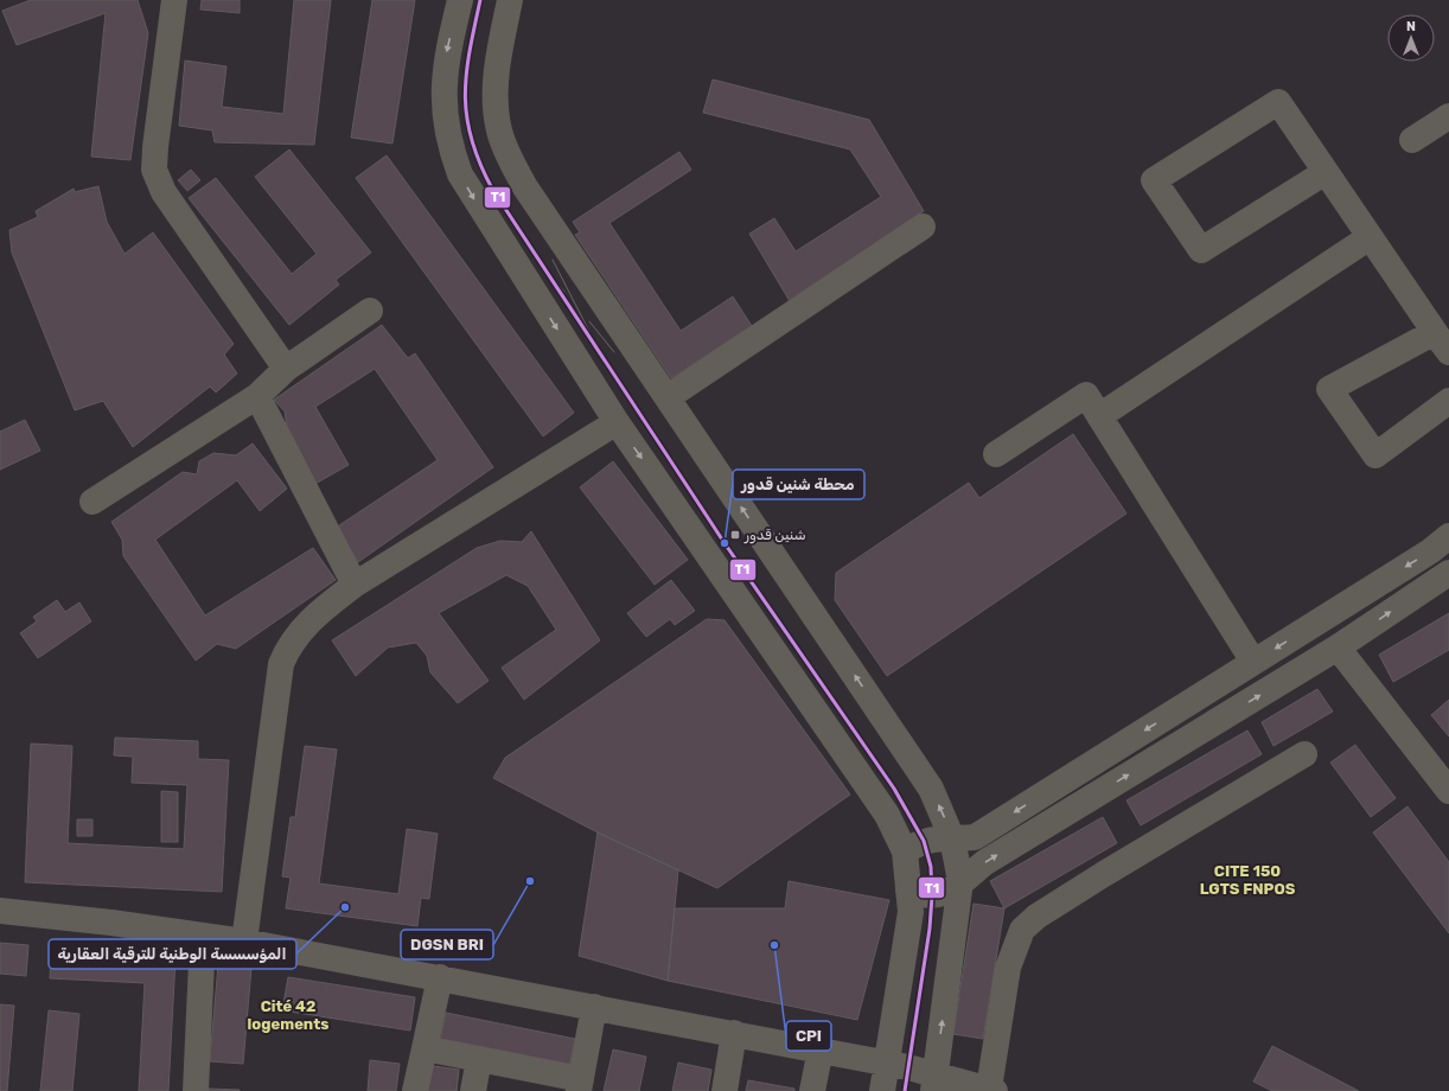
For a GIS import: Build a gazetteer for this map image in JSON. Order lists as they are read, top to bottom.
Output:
{
  "districts": ["CITE 150 LGTS FNPOS", "Cité 42 logements"],
  "places": {
    "transit": ["شنين قدور"],
    "other": [
      "محطة شنين قدور",
      "DGSN BRI",
      "المؤسسسة الوطنية للترقية العقارية",
      "CPI"
    ]
  },
  "lines": ["transit line T1"],
  "north": "top"
}
